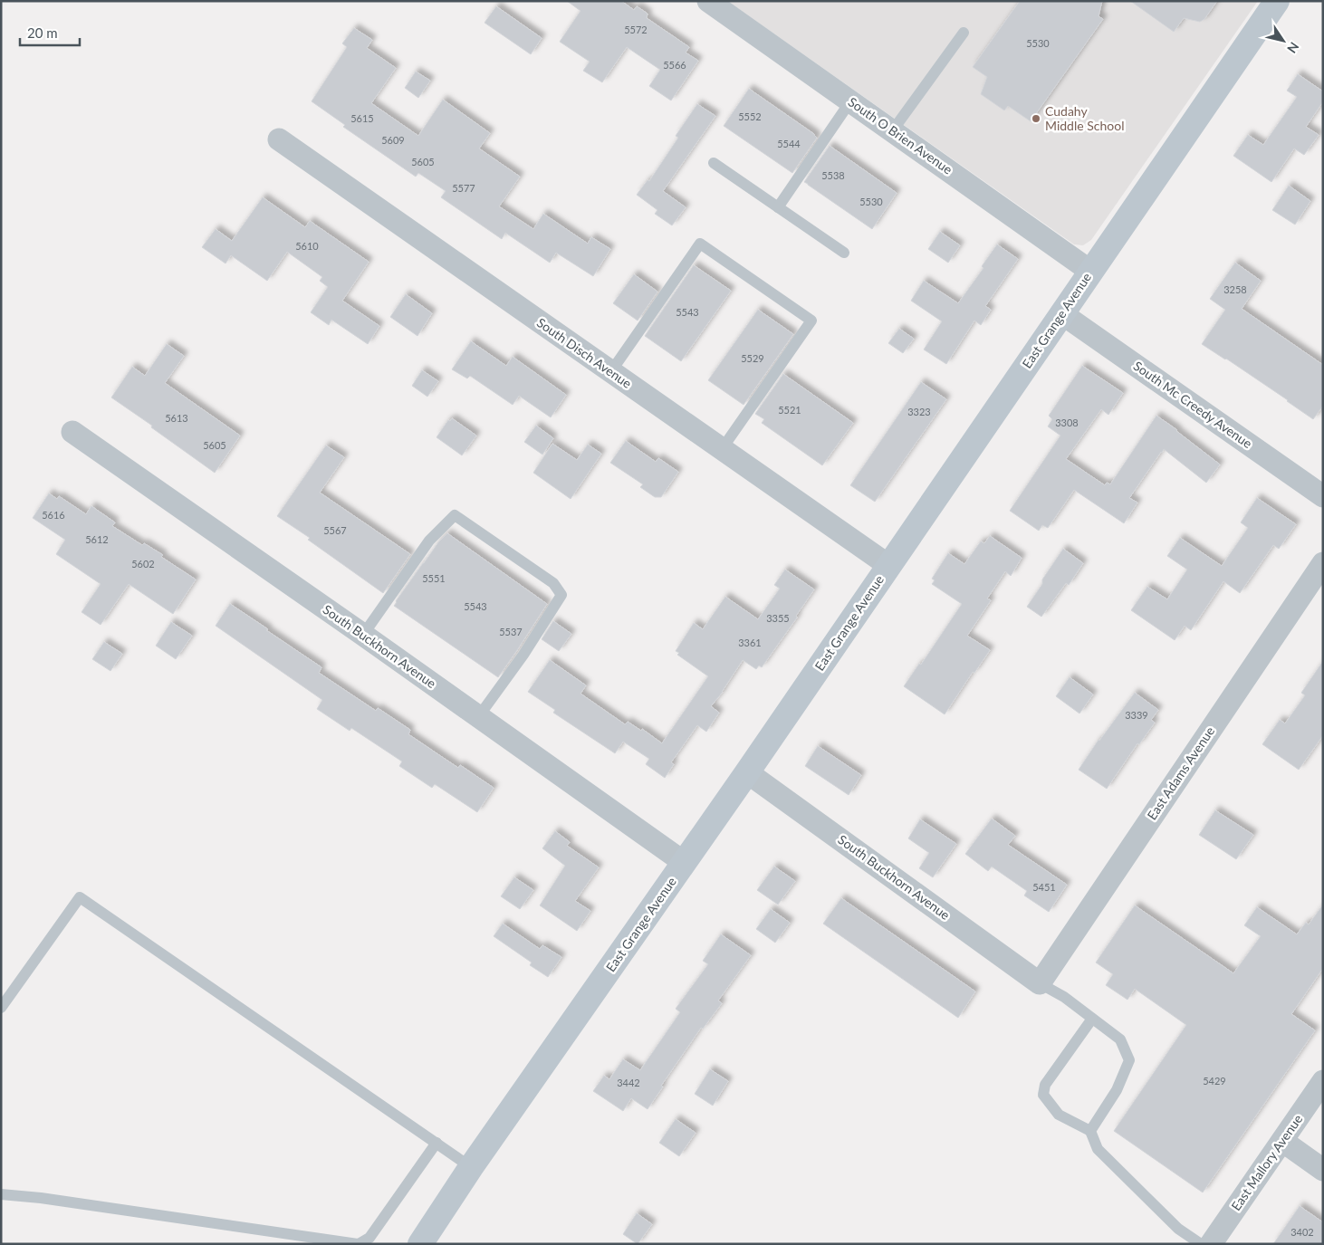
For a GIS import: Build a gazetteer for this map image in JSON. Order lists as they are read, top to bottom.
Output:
{
  "streets": {
    "street": [
      "South O Brien Avenue",
      "East Grange Avenue",
      "South Disch Avenue",
      "South Mc Creedy Avenue",
      "South Buckhorn Avenue",
      "East Adams Avenue",
      "East Mallory Avenue"
    ]
  },
  "crossings": [
    ["South O Brien Avenue", "East Grange Avenue"],
    ["East Grange Avenue", "South Disch Avenue"],
    ["East Grange Avenue", "South Mc Creedy Avenue"],
    ["East Grange Avenue", "South Buckhorn Avenue"],
    ["South Buckhorn Avenue", "East Adams Avenue"]
  ],
  "places": ["Cudahy Middle School"],
  "house_numbers": [
    "5572",
    "5530",
    "5566",
    "5552",
    "5615",
    "5609",
    "5544",
    "5605",
    "5538",
    "5577",
    "5530",
    "5610",
    "3258",
    "5543",
    "5529",
    "5521",
    "3323",
    "5613",
    "3308",
    "5605",
    "5616",
    "5567",
    "5612",
    "5602",
    "5551",
    "5543",
    "3355",
    "5537",
    "3361",
    "3339",
    "5451",
    "5429",
    "3442",
    "3402"
  ],
  "scale_bar": "20 m",
  "north": "bottom right"
}
